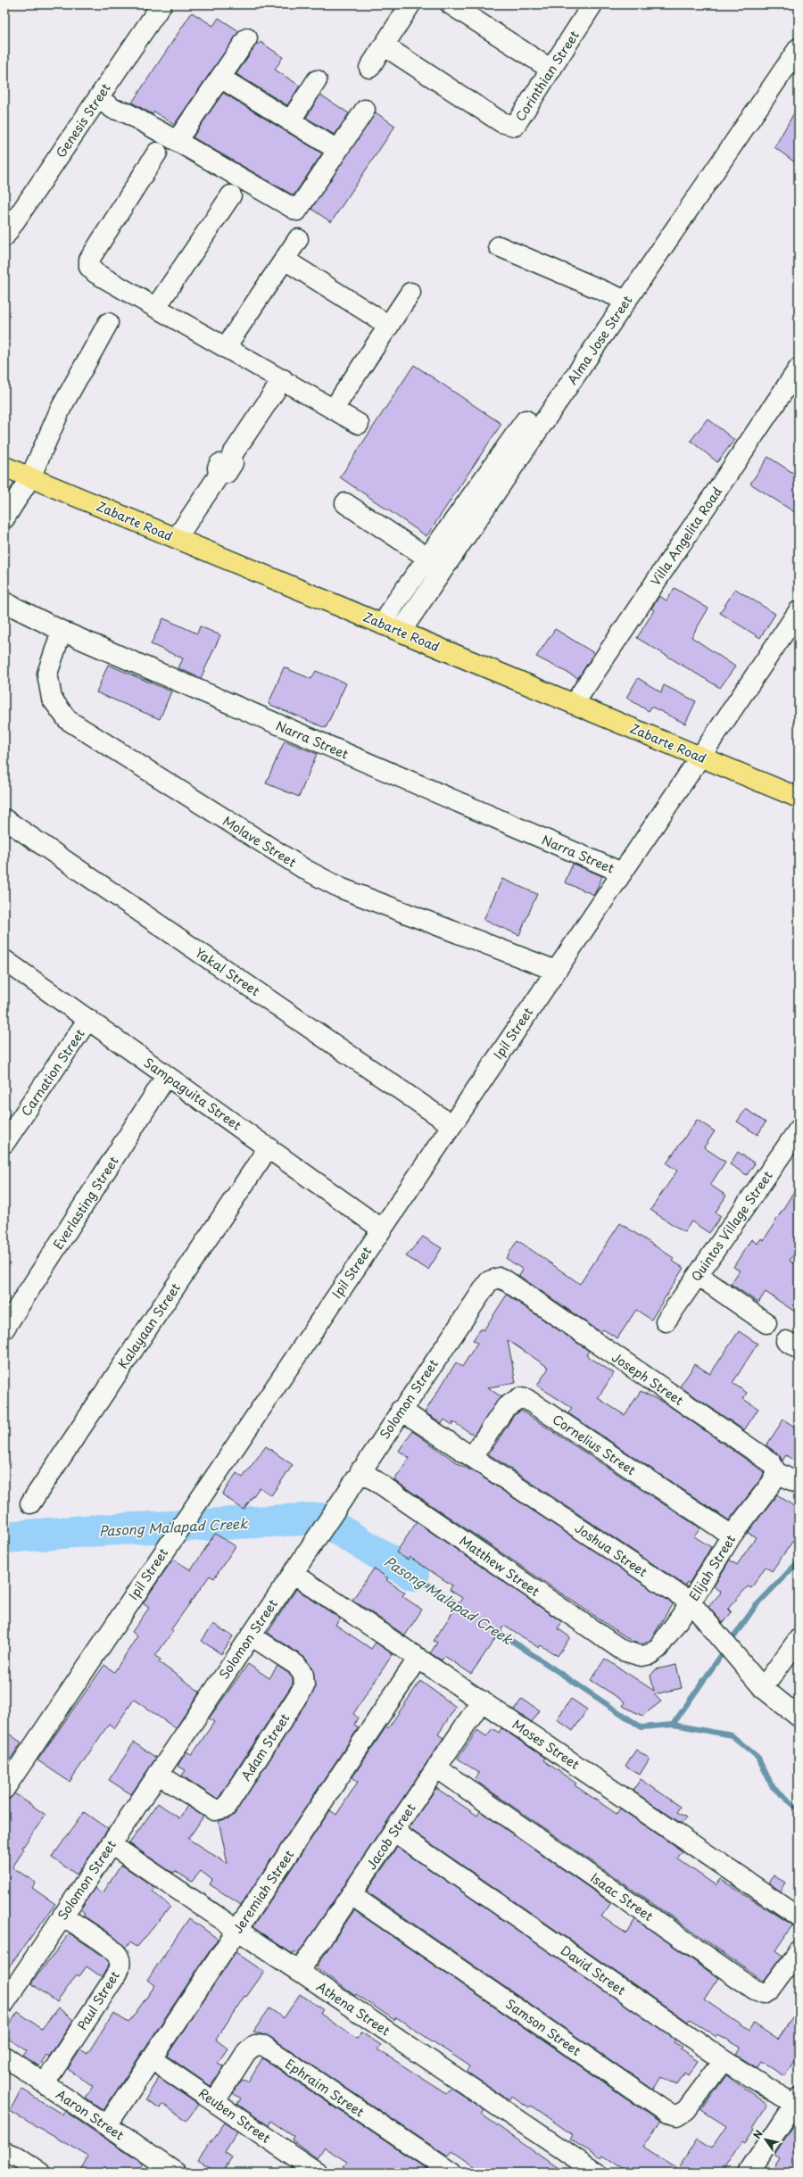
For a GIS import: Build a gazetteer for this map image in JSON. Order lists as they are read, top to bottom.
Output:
{
  "streets": {
    "main road": ["Zabarte Road"],
    "street": [
      "Corinthian Street",
      "Genesis Street",
      "Alma Jose Street",
      "Villa Angelita Road",
      "Narra Street",
      "Molave Street",
      "Yakal Street",
      "Ipil Street",
      "Carnation Street",
      "Sampaguita Street",
      "Everlasting Street",
      "Quintos Village Street",
      "Kalayaan Street",
      "Joseph Street",
      "Solomon Street",
      "Cornelius Street",
      "Joshua Street",
      "Matthew Street",
      "Elijah Street",
      "Moses Street",
      "Adam Street",
      "Jacob Street",
      "Jeremiah Street",
      "Isaac Street",
      "David Street",
      "Paul Street",
      "Athena Street",
      "Samson Street",
      "Ephraim Street",
      "Aaron Street",
      "Reuben Street"
    ]
  },
  "crossings": [
    ["Alma Jose Street", "Zabarte Road"],
    ["Zabarte Road", "Villa Angelita Road"],
    ["Zabarte Road", "Ipil Street"],
    ["Narra Street", "Molave Street"],
    ["Narra Street", "Ipil Street"],
    ["Molave Street", "Ipil Street"],
    ["Yakal Street", "Ipil Street"],
    ["Ipil Street", "Sampaguita Street"],
    ["Carnation Street", "Sampaguita Street"],
    ["Sampaguita Street", "Everlasting Street"],
    ["Sampaguita Street", "Kalayaan Street"],
    ["Joseph Street", "Solomon Street"],
    ["Joseph Street", "Elijah Street"],
    ["Solomon Street", "Joshua Street"],
    ["Solomon Street", "Matthew Street"],
    ["Solomon Street", "Moses Street"],
    ["Solomon Street", "Adam Street"],
    ["Solomon Street", "Paul Street"],
    ["Solomon Street", "Athena Street"],
    ["Cornelius Street", "Joshua Street"],
    ["Cornelius Street", "Elijah Street"],
    ["Joshua Street", "Elijah Street"],
    ["Matthew Street", "Elijah Street"],
    ["Moses Street", "Jacob Street"],
    ["Moses Street", "Jeremiah Street"],
    ["Jacob Street", "Isaac Street"],
    ["Jacob Street", "David Street"],
    ["Jacob Street", "Athena Street"],
    ["Jacob Street", "Samson Street"],
    ["Jeremiah Street", "Athena Street"],
    ["Jeremiah Street", "Aaron Street"],
    ["Jeremiah Street", "Reuben Street"],
    ["David Street", "Samson Street"],
    ["Paul Street", "Aaron Street"],
    ["Ephraim Street", "Reuben Street"]
  ],
  "water": ["Pasong Malapad Creek"],
  "north": "top left"
}
